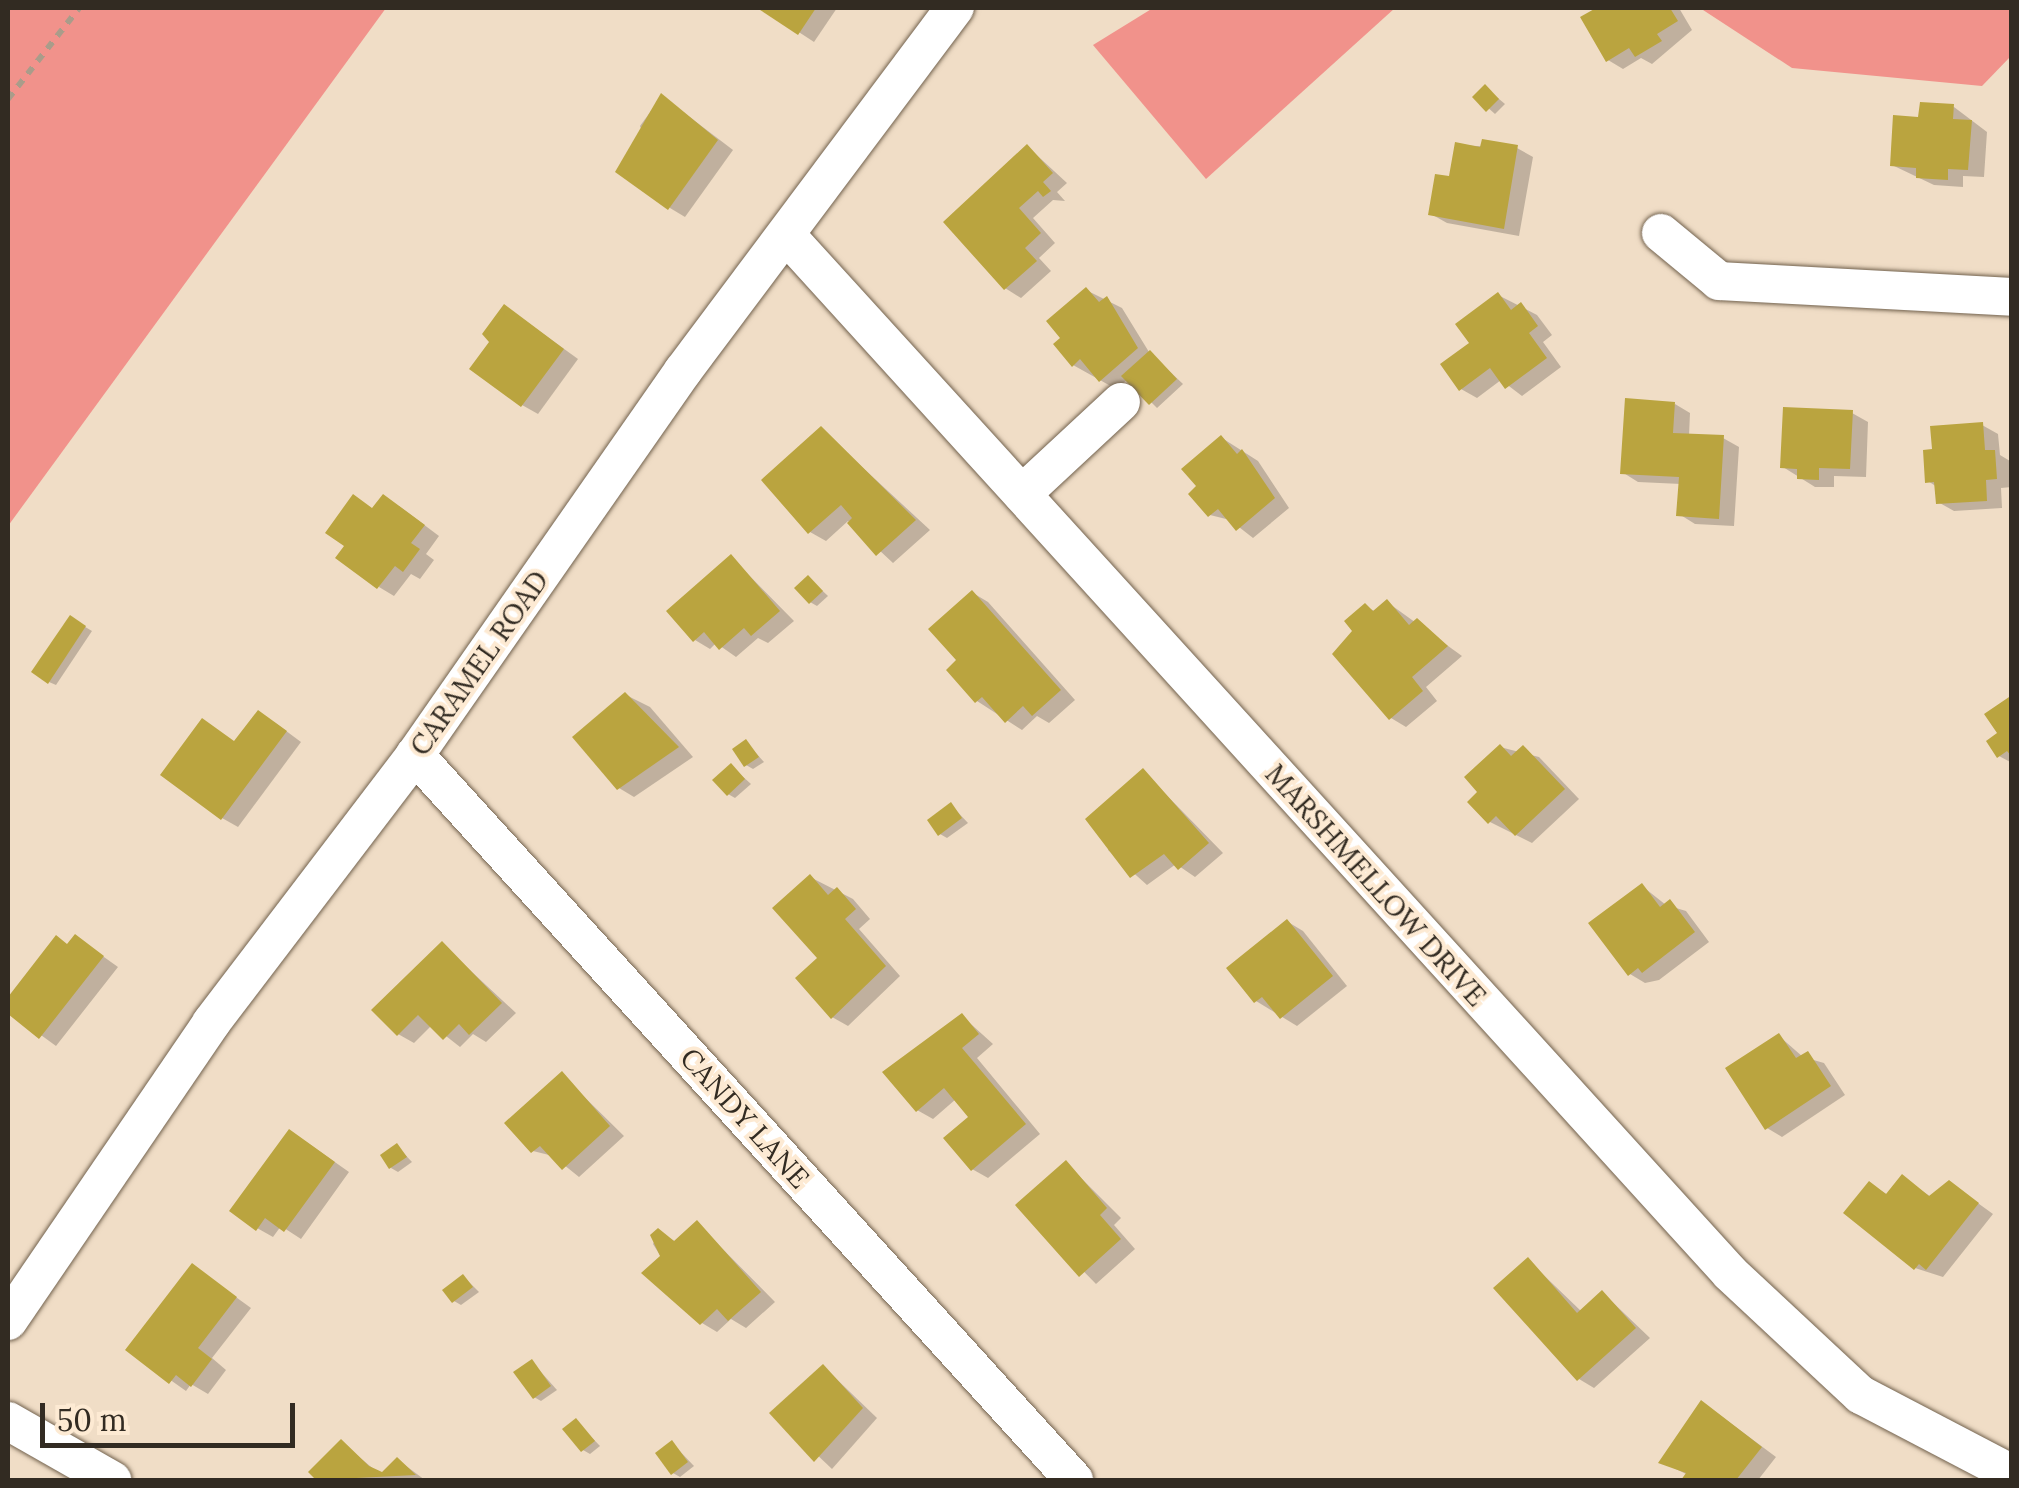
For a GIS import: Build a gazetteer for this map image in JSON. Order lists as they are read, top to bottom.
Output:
{
  "streets": {
    "street": ["CARAMEL ROAD", "MARSHMELLOW DRIVE", "CANDY LANE"]
  },
  "crossings": [
    ["CARAMEL ROAD", "MARSHMELLOW DRIVE"],
    ["CARAMEL ROAD", "CANDY LANE"]
  ],
  "scale_bar": "50 m"
}
